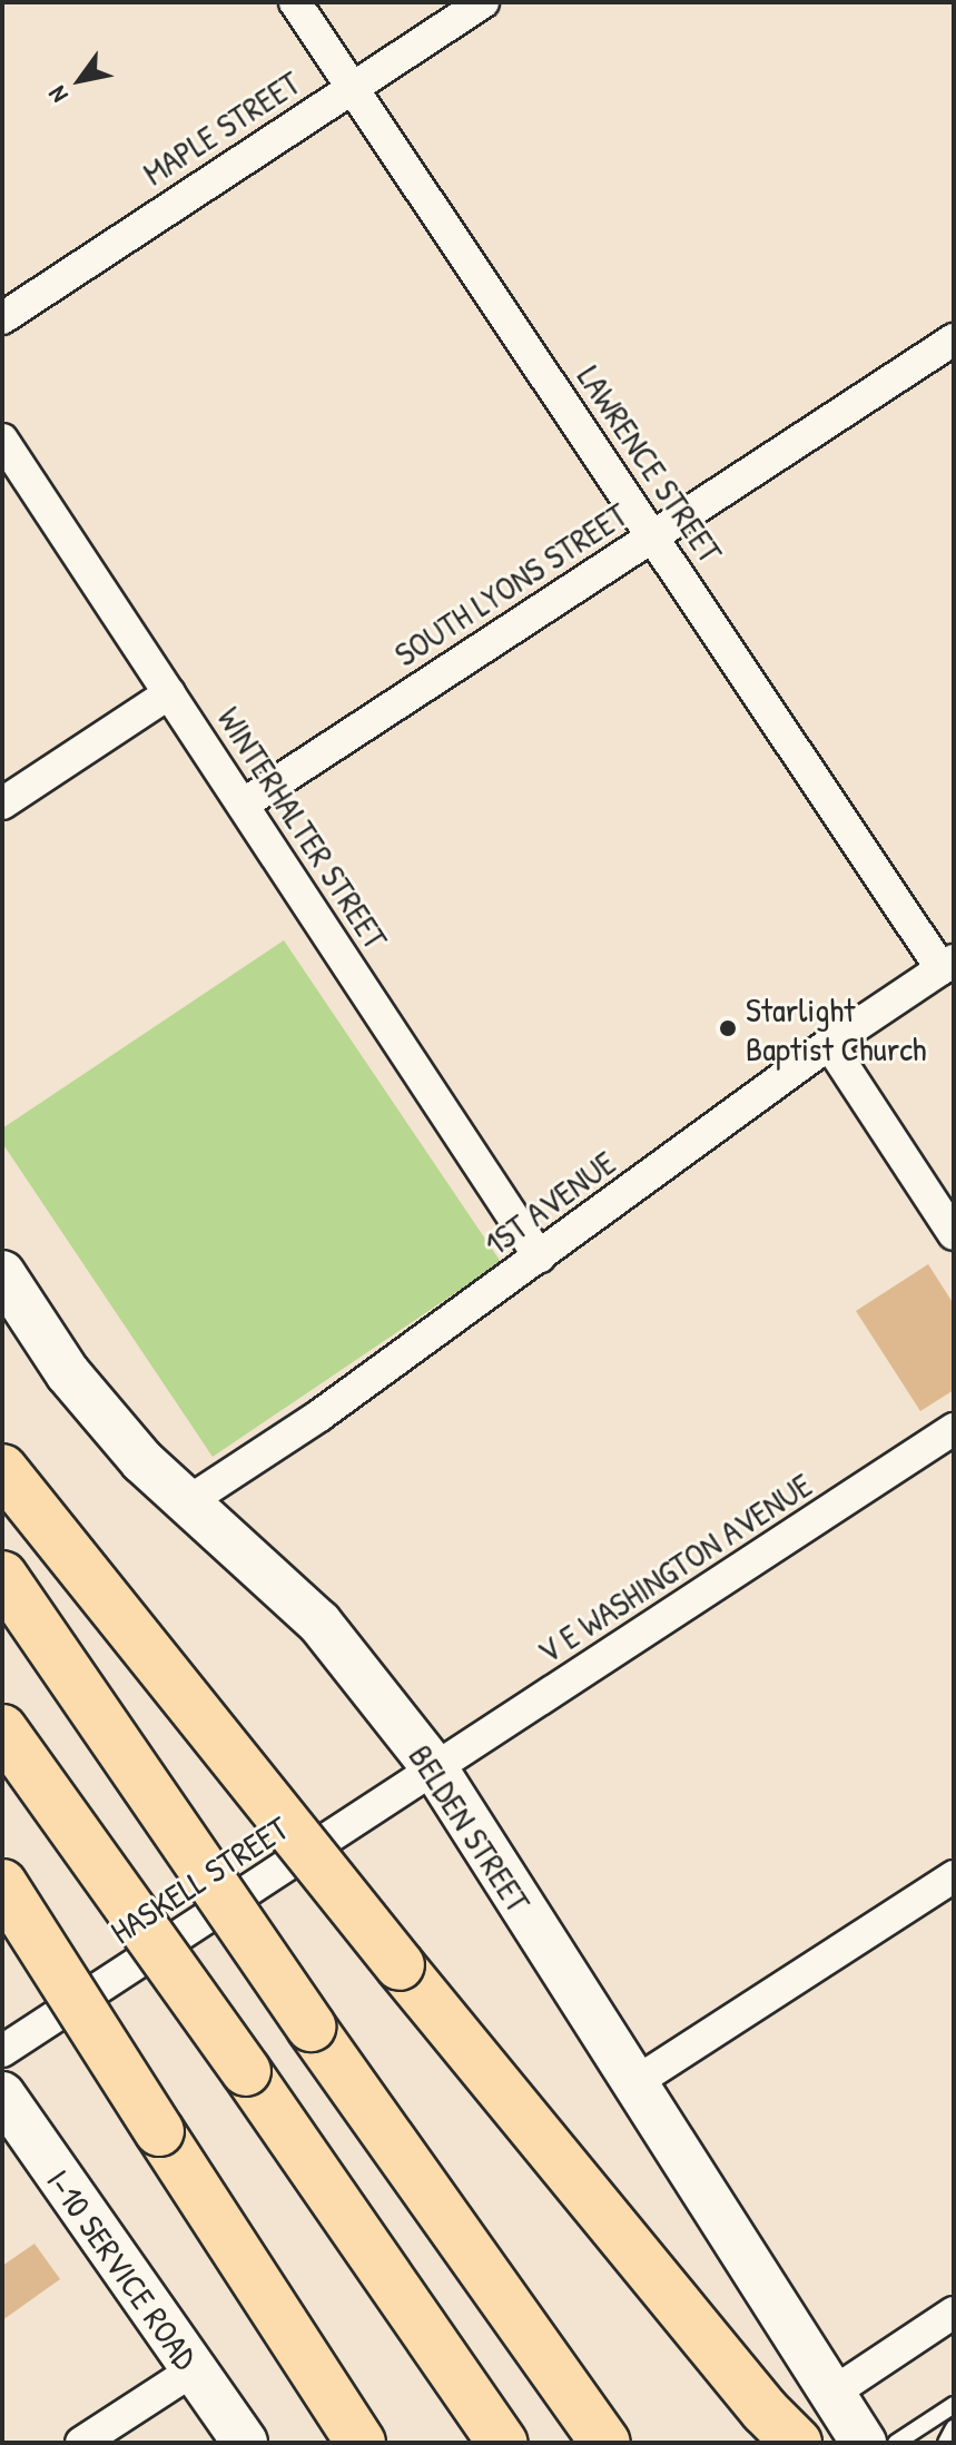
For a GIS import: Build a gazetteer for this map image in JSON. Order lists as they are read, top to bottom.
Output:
{
  "streets": {
    "main road": ["BELDEN STREET", "I-10 SERVICE ROAD"],
    "street": [
      "MAPLE STREET",
      "LAWRENCE STREET",
      "SOUTH LYONS STREET",
      "WINTERHALTER STREET",
      "1ST AVENUE",
      "V E WASHINGTON AVENUE",
      "HASKELL STREET"
    ]
  },
  "crossings": [
    ["MAPLE STREET", "LAWRENCE STREET"],
    ["LAWRENCE STREET", "SOUTH LYONS STREET"],
    ["LAWRENCE STREET", "1ST AVENUE"],
    ["SOUTH LYONS STREET", "WINTERHALTER STREET"],
    ["WINTERHALTER STREET", "1ST AVENUE"],
    ["1ST AVENUE", "BELDEN STREET"],
    ["V E WASHINGTON AVENUE", "BELDEN STREET"],
    ["V E WASHINGTON AVENUE", "HASKELL STREET"],
    ["BELDEN STREET", "HASKELL STREET"]
  ],
  "places": ["Starlight Baptist Church"],
  "north": "bottom left"
}
